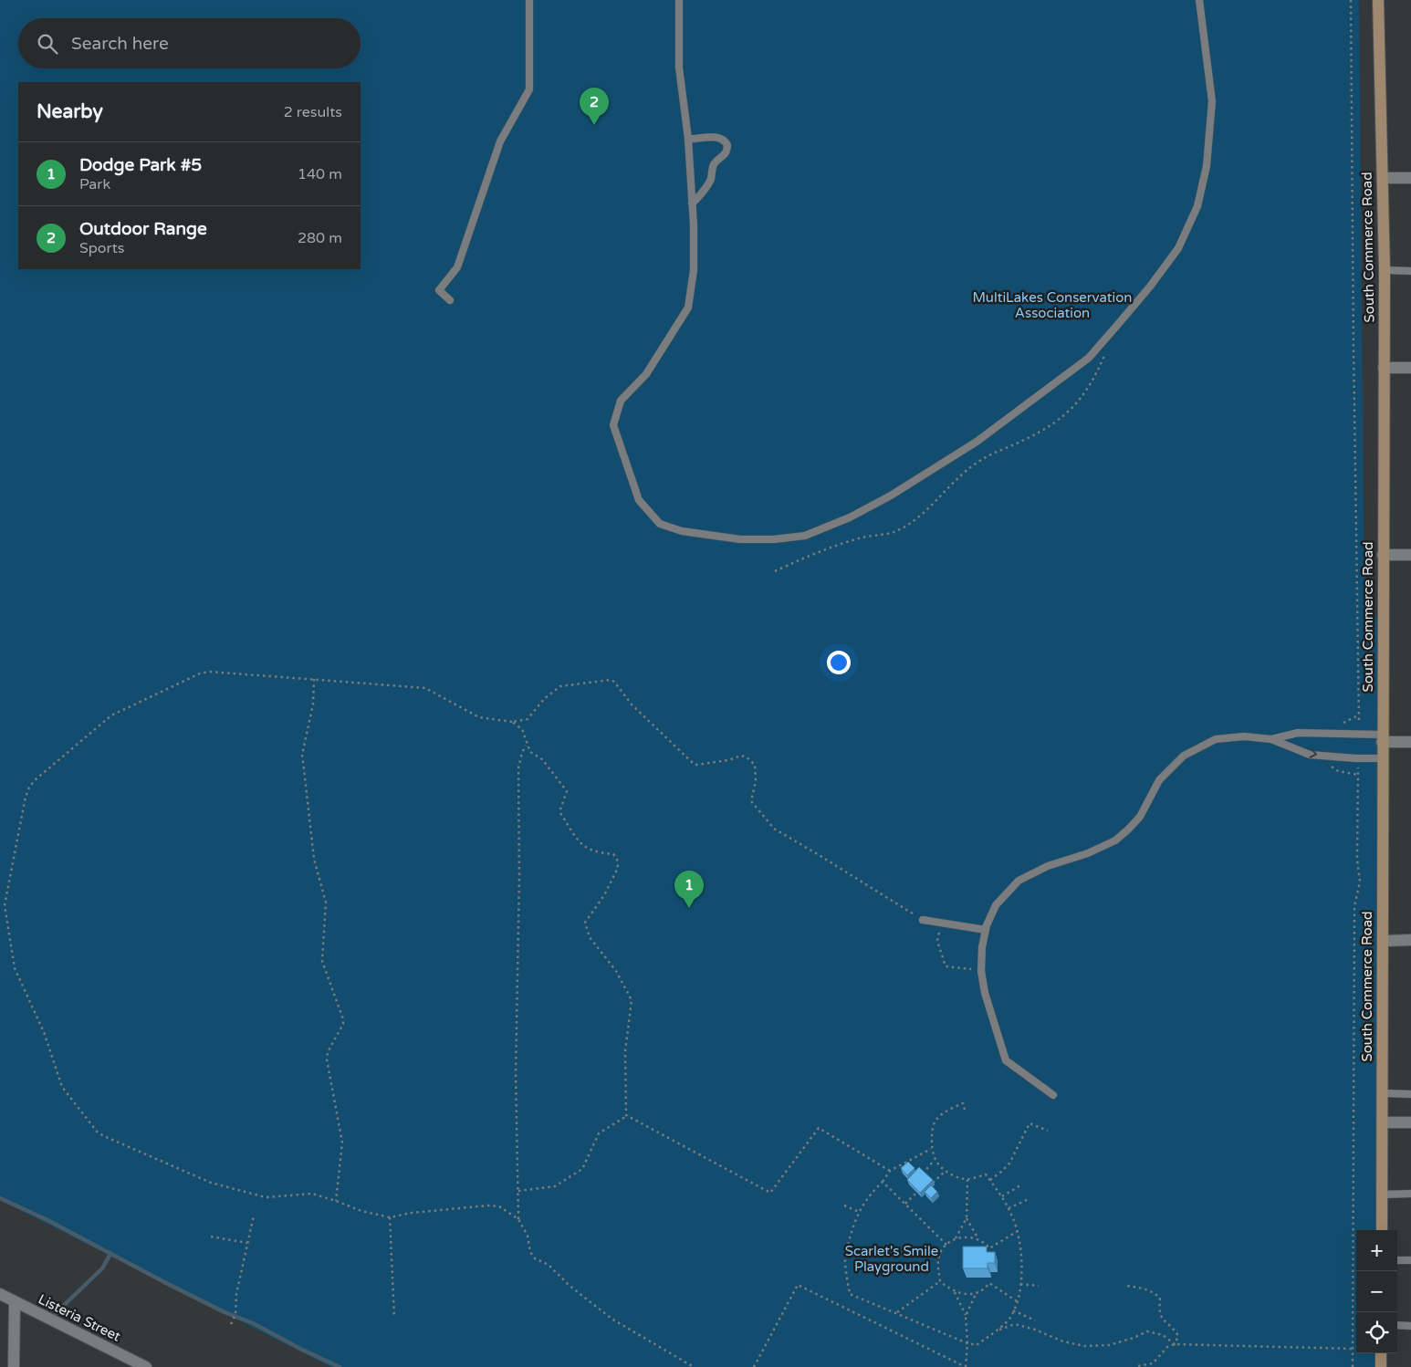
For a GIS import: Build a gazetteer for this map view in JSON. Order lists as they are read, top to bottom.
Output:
{
  "streets": {
    "street": ["South Commerce Road", "Listeria Street"]
  },
  "parks": ["MultiLakes Conservation Association", "Scarlet's Smile Playground"],
  "page": {
    "search": "Search here",
    "heading": ["Nearby", "2 results"],
    "pins": ["2", "1"],
    "list": [
      {
        "mark": "1",
        "name": "Dodge Park #5",
        "note": "Park",
        "value": "140 m"
      },
      {
        "mark": "2",
        "name": "Outdoor Range",
        "note": "Sports",
        "value": "280 m"
      }
    ],
    "map_buttons": ["+", "−"]
  }
}
